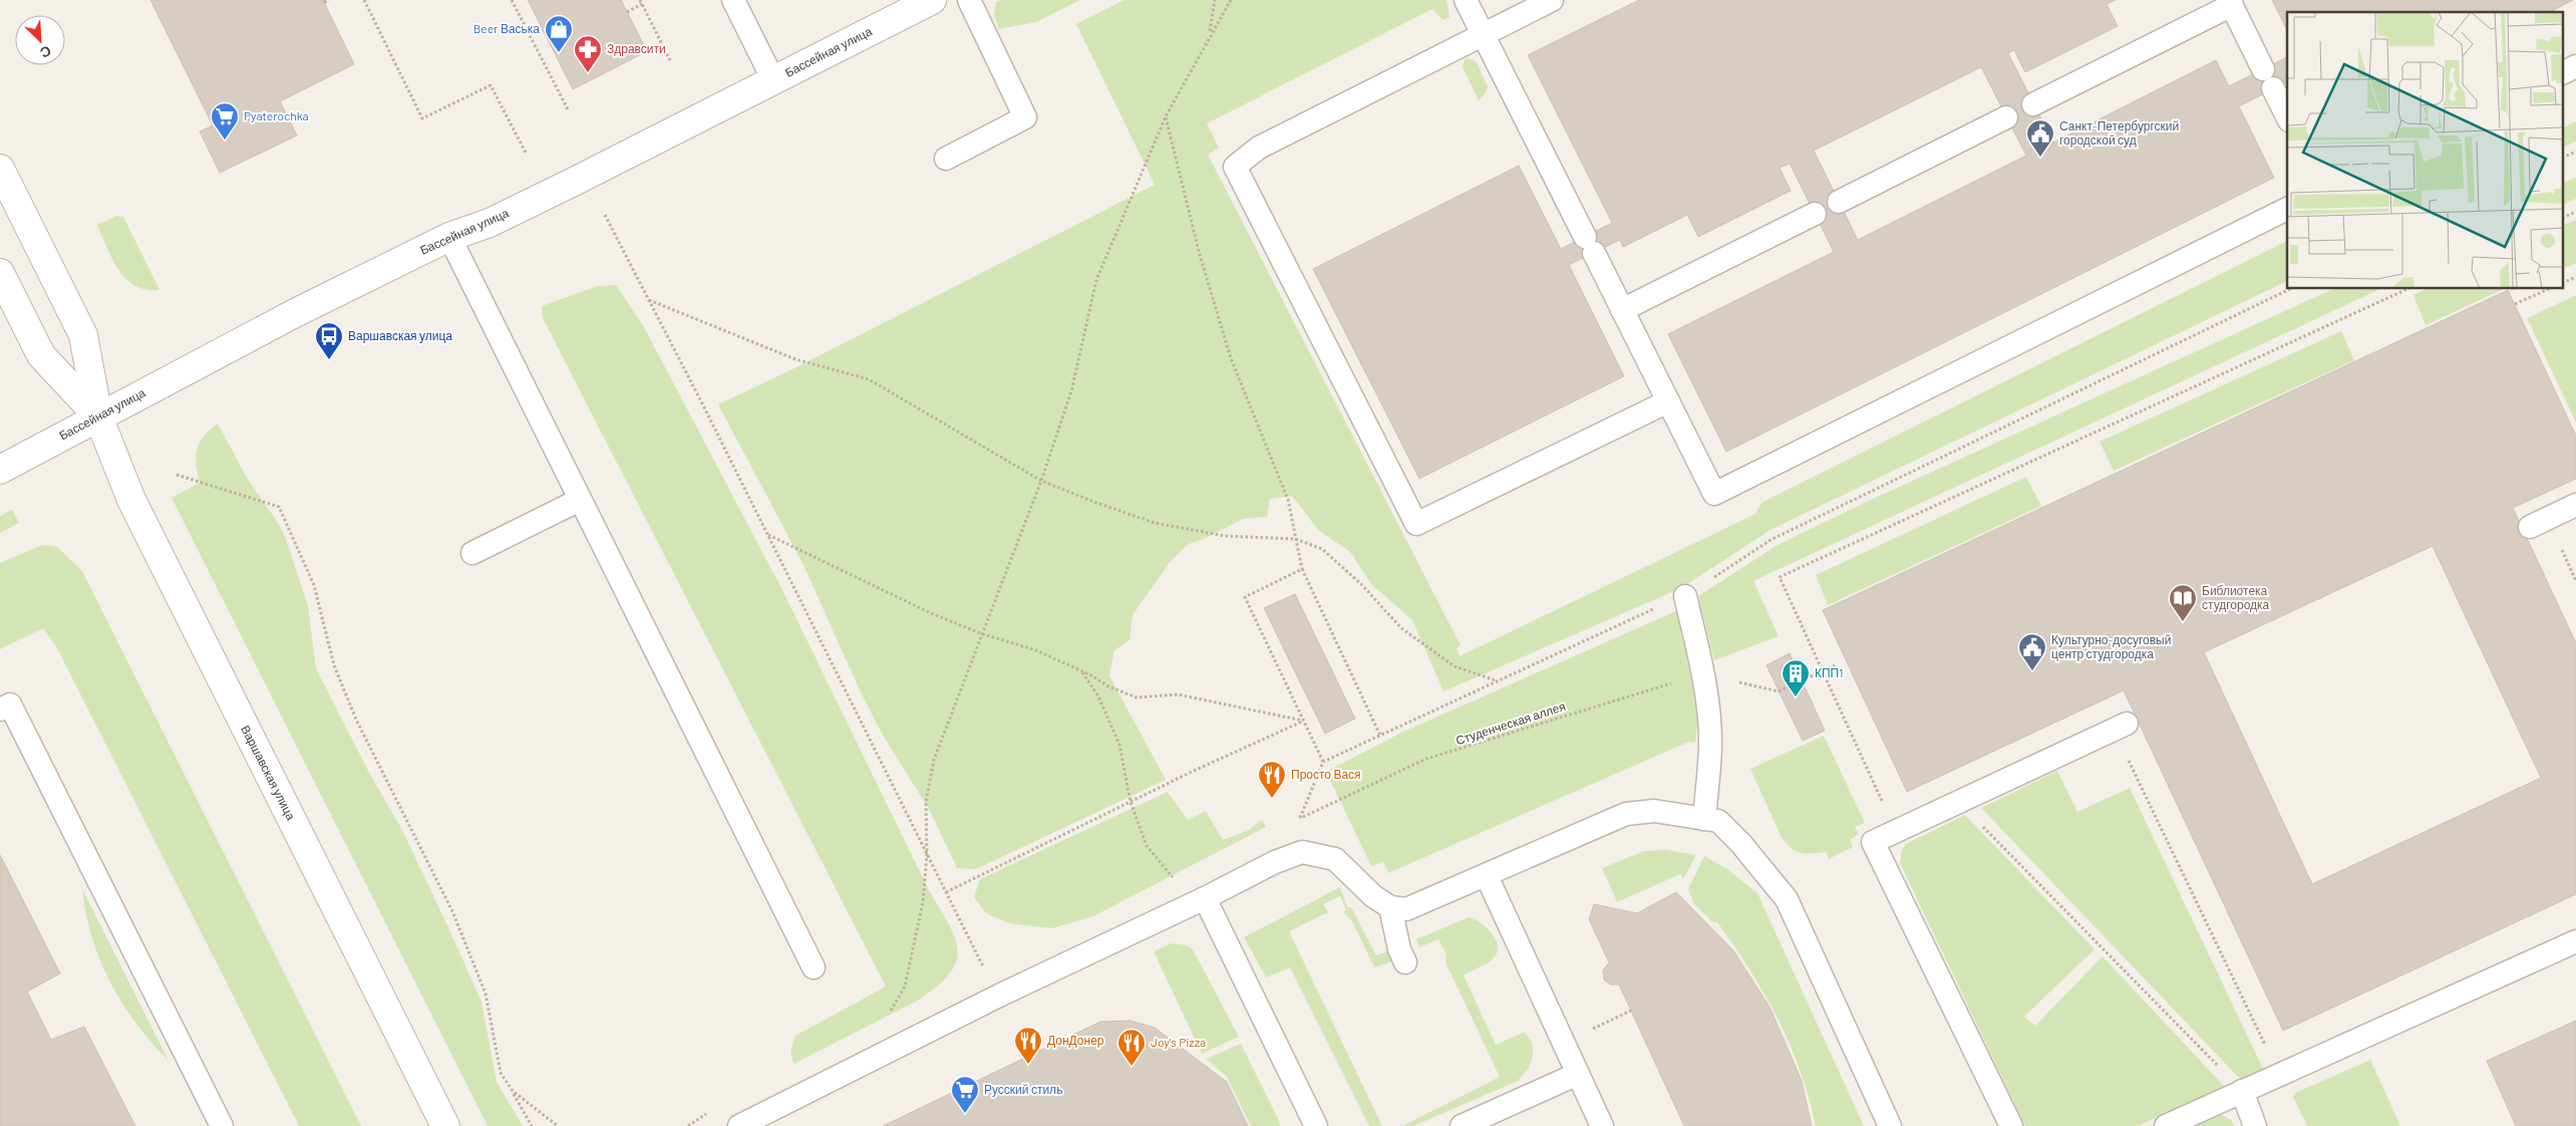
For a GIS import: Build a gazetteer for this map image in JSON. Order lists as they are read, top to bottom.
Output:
{
  "streets": {
    "street": ["Бассейная улица", "Варшавская улица"],
    "path": ["Студенческая аллея"]
  },
  "crossings": [
    ["Бассейная улица", "Варшавская улица"]
  ],
  "places": {
    "shop": ["Beer Васька"],
    "pharmacy": ["Здравсити"],
    "supermarket": ["Pyaterochka", "Русский стиль"],
    "public building": ["Санкт-Петербургский городской суд", "Культурно-досуговый центр студгородка"],
    "bus stop": ["Варшавская улица"],
    "library": ["Библиотека студгородка"],
    "building": ["КПП1"],
    "restaurant": ["Просто Вася", "ДонДонер", "Joy's Pizza"]
  },
  "north": "bottom right"
}
